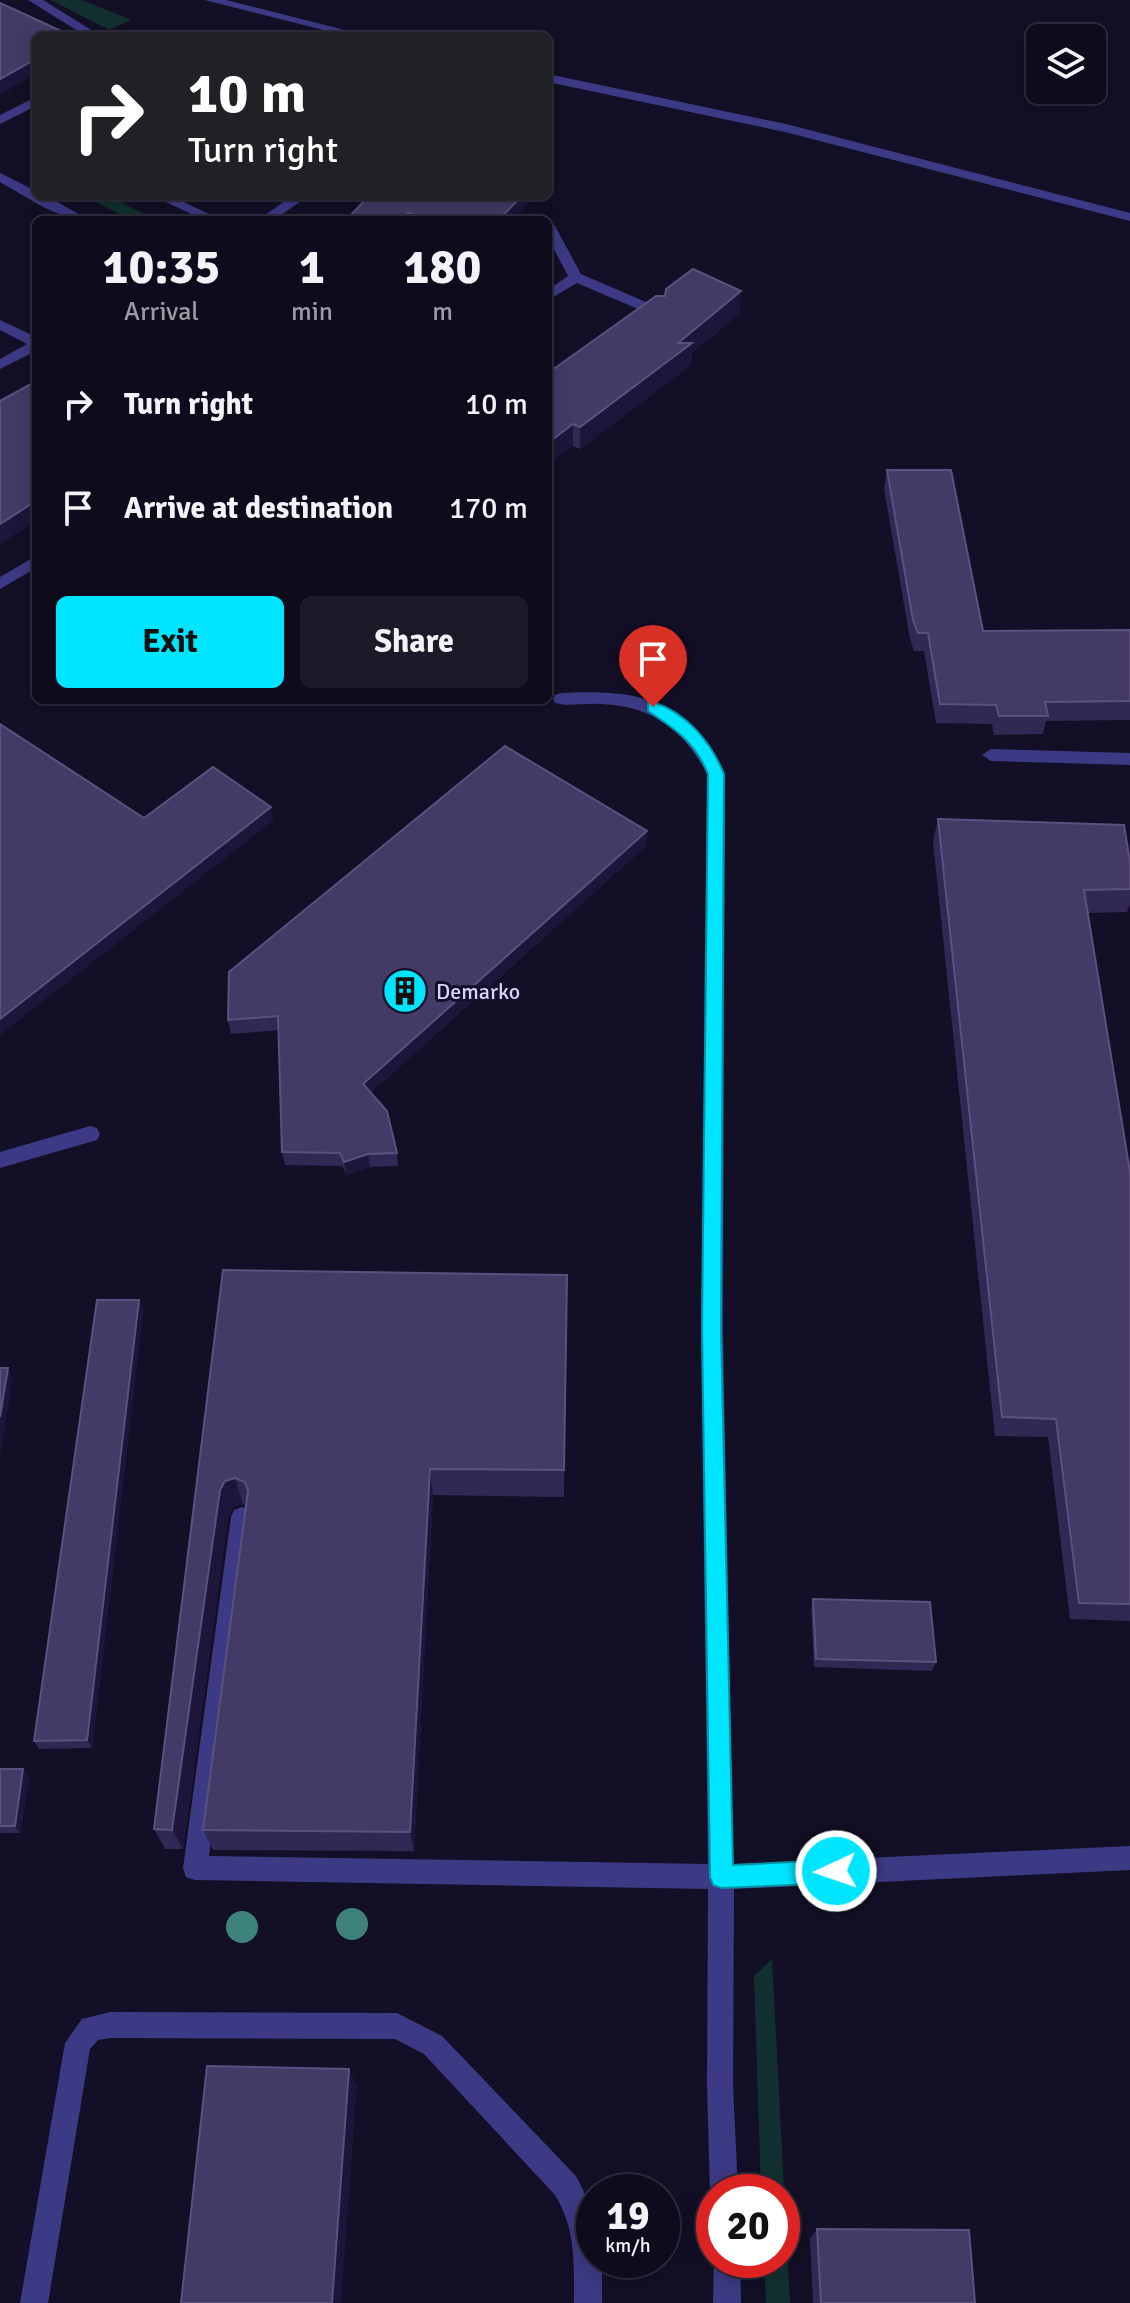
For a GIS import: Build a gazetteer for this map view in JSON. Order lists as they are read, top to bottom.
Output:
{
  "places": {
    "building": ["Demarko"]
  },
  "page": {
    "turn": ["10 m", "Turn right"],
    "eta": [
      "10:35",
      "Arrival",
      "1",
      "min",
      "180",
      "m"
    ],
    "list": [
      {
        "name": "Turn right",
        "value": "10 m"
      },
      {
        "name": "Arrive at destination",
        "value": "170 m"
      }
    ],
    "buttons": ["Exit", "Share"],
    "speed": "19 km/h",
    "limit": "20"
  }
}
